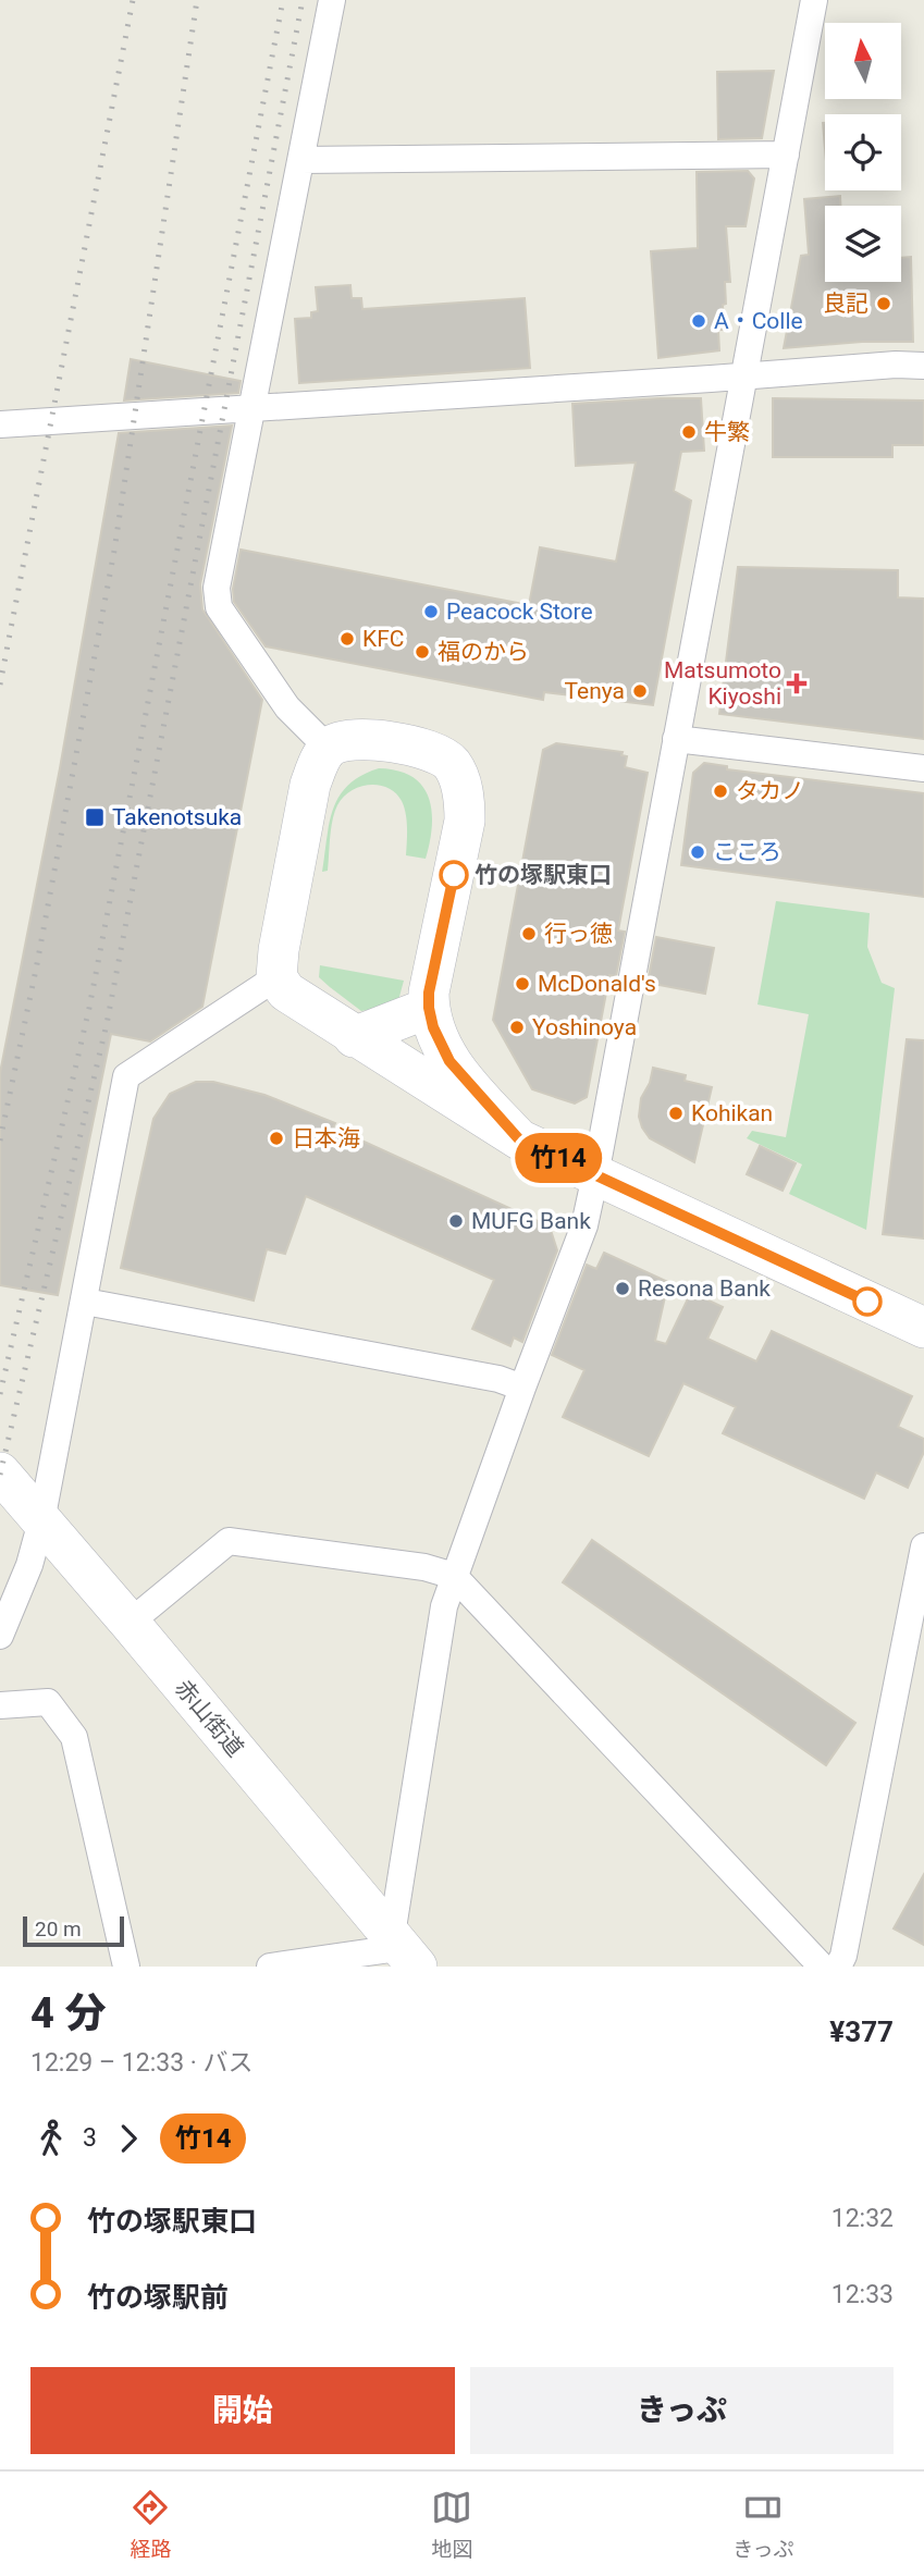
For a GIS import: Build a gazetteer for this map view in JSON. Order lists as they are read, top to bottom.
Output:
{
  "streets": {
    "street": ["赤山街道"]
  },
  "places": {
    "other": [
      "良記",
      "A・Colle",
      "牛繁",
      "Peacock Store",
      "KFC",
      "福のから",
      "Tenya",
      "タカノ",
      "こころ",
      "竹の塚駅東口",
      "行っ徳",
      "McDonald's",
      "Yoshinoya",
      "Kohikan",
      "日本海",
      "MUFG Bank",
      "Resona Bank"
    ],
    "health": ["Matsumoto Kiyoshi"],
    "transit": ["Takenotsuka"]
  },
  "lines": ["bus line 竹14"],
  "scale_bar": "20 m",
  "north": "top",
  "page": {
    "on_map": "竹14",
    "scale": "20 m",
    "heading": ["4 分", "12:29 – 12:33 · バス", "¥377"],
    "legs": ["3", "竹14"],
    "list": [
      {
        "name": "竹の塚駅東口",
        "value": "12:32"
      },
      {
        "name": "竹の塚駅前",
        "value": "12:33"
      }
    ],
    "buttons": ["開始", "きっぷ"],
    "tabs": ["経路", "地図", "きっぷ"]
  }
}
